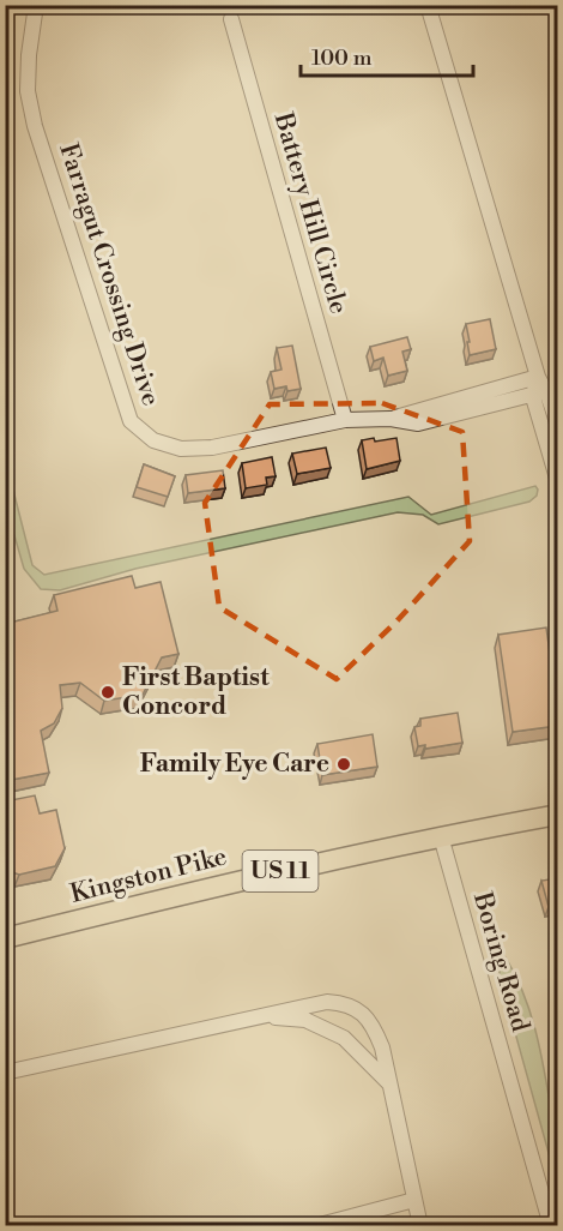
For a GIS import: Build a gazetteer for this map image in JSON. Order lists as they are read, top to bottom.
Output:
{
  "streets": {
    "main road": ["US 11", "Kingston Pike"],
    "street": ["Battery Hill Circle", "Farragut Crossing Drive", "Boring Road"]
  },
  "crossings": [
    ["Battery Hill Circle", "Farragut Crossing Drive"],
    ["Kingston Pike", "Boring Road"]
  ],
  "places": ["First Baptist Concord", "Family Eye Care"],
  "scale_bar": "100 m"
}
